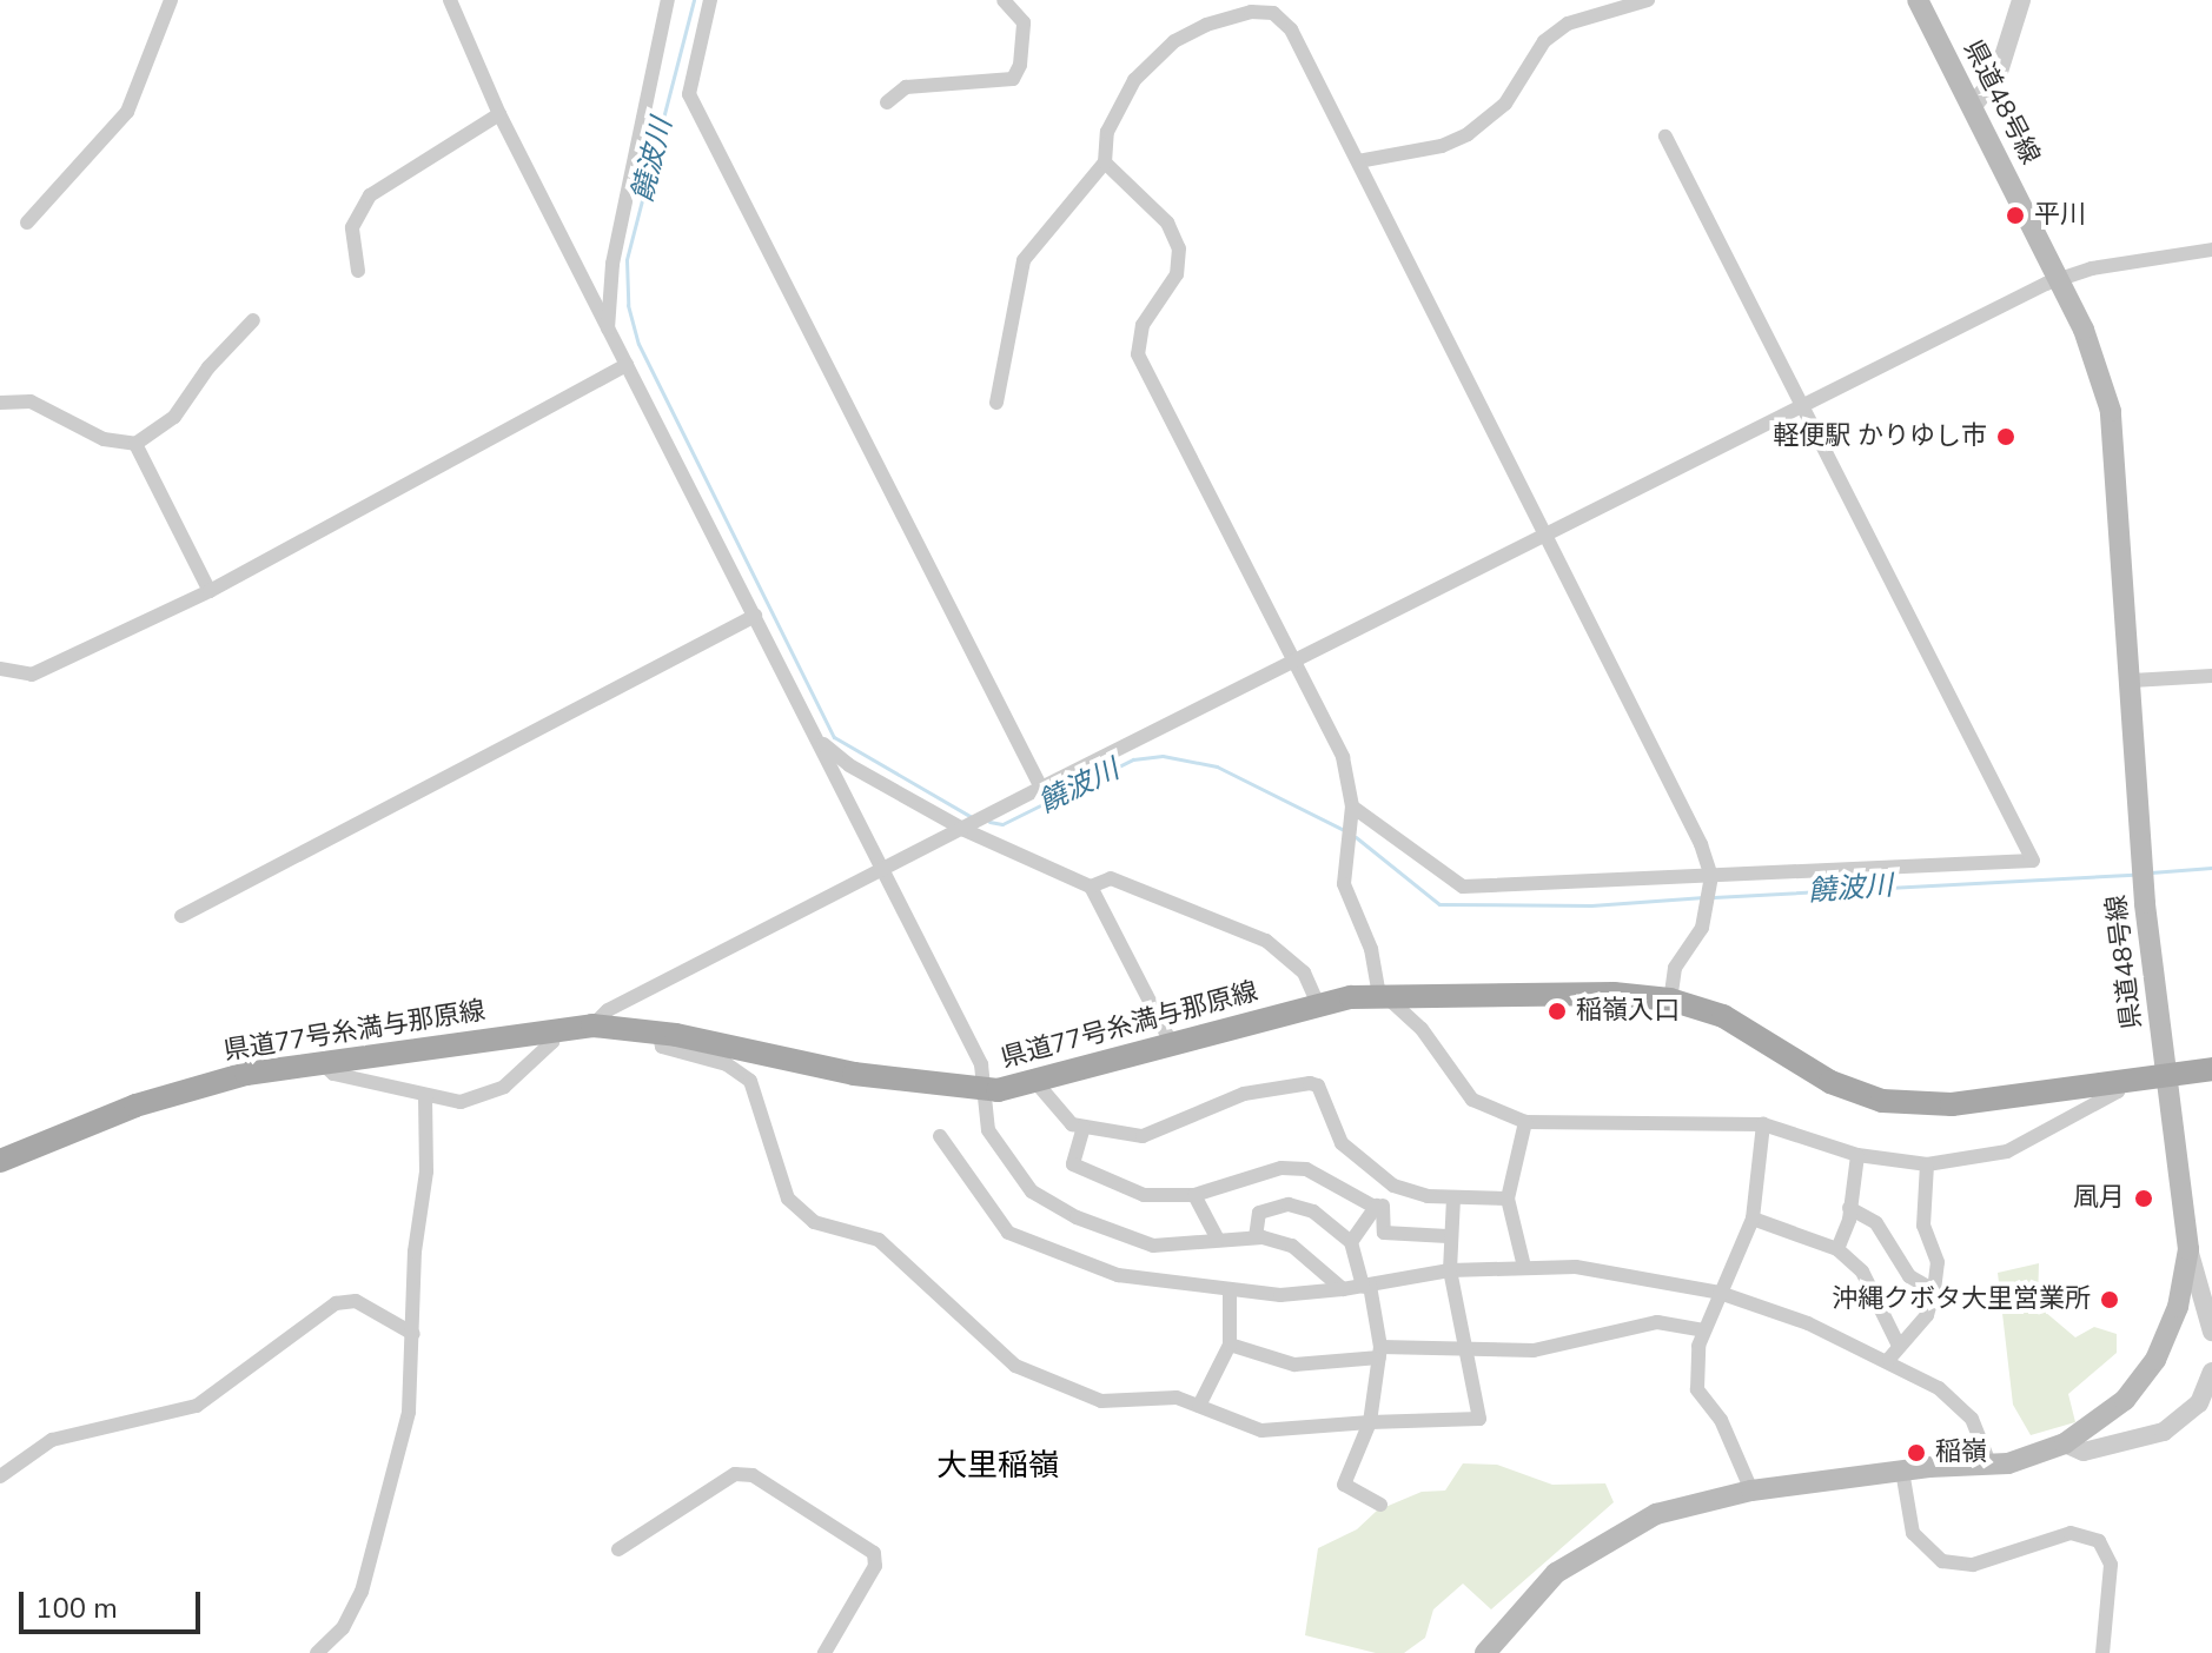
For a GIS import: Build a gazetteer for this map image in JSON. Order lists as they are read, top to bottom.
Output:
{
  "streets": {
    "main road": ["県道48号線", "県道77号糸満与那原線"]
  },
  "crossings": [
    ["県道48号線", "県道77号糸満与那原線"]
  ],
  "districts": ["大里稲嶺"],
  "water": ["饒波川"],
  "places": [
    "平川",
    "軽便駅 かりゆし市",
    "稲嶺入口",
    "凮月",
    "沖縄クボタ大里営業所",
    "稲嶺"
  ],
  "scale_bar": "100 m"
}
